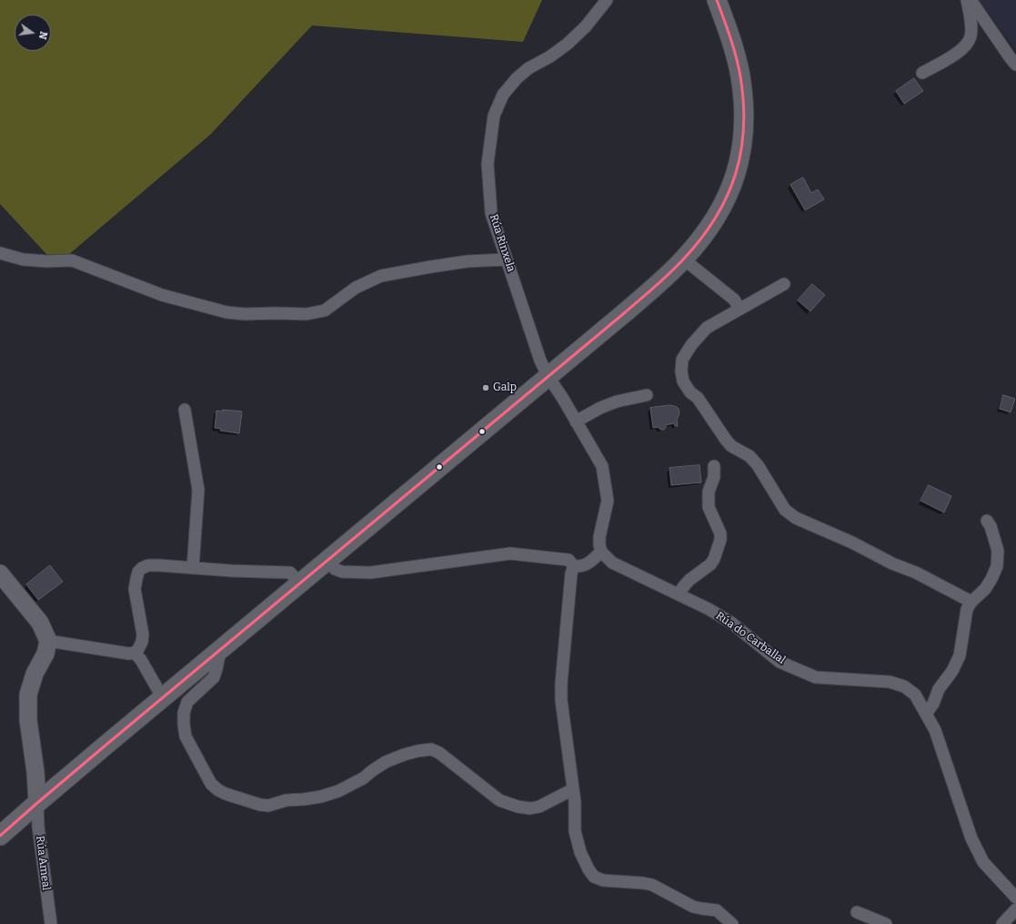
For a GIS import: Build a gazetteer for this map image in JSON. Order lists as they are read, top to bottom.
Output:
{
  "streets": {
    "street": ["Rúa Rinxela", "Rúa do Carballal", "Rúa Ameal"]
  },
  "places": ["Galp"],
  "north": "right"
}
